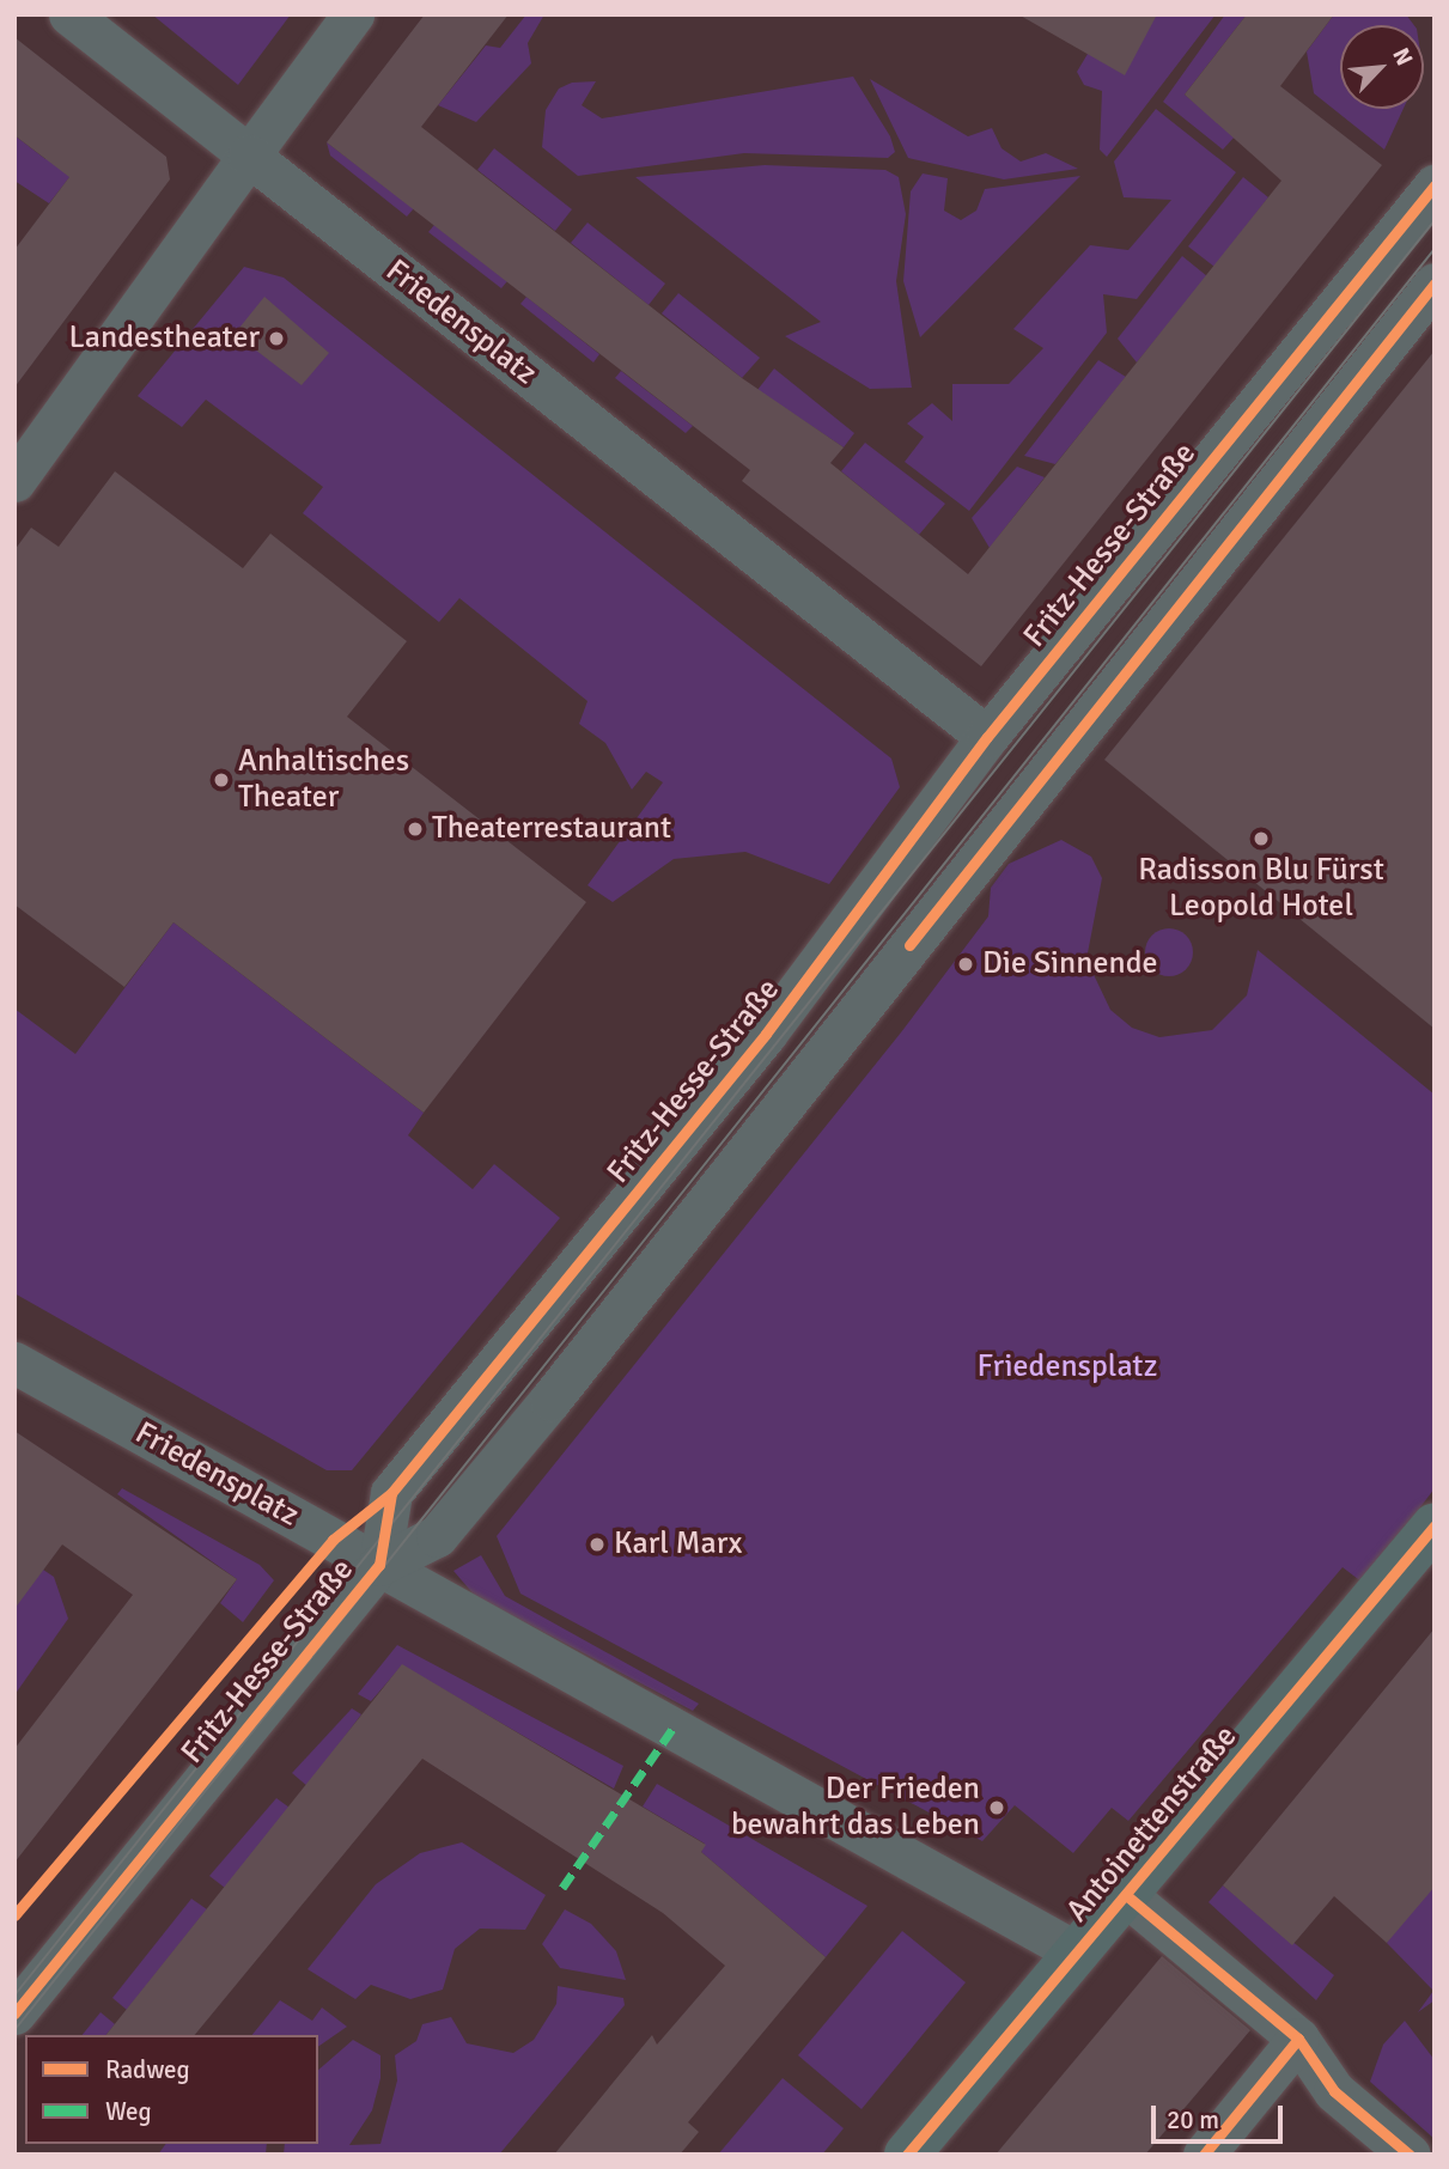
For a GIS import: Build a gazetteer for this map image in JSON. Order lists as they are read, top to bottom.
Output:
{
  "streets": {
    "main road": ["Antoinettenstraße"],
    "street": ["Friedensplatz", "Fritz-Hesse-Straße"]
  },
  "crossings": [
    ["Friedensplatz", "Fritz-Hesse-Straße"],
    ["Friedensplatz", "Antoinettenstraße"]
  ],
  "parks": ["Friedensplatz"],
  "places": [
    "Landestheater",
    "Anhaltisches Theater",
    "Theaterrestaurant",
    "Radisson Blu Fürst Leopold Hotel",
    "Die Sinnende",
    "Karl Marx",
    "Der Frieden bewahrt das Leben"
  ],
  "legend": ["Radweg", "Weg"],
  "scale_bar": "20 m",
  "north": "top right"
}
